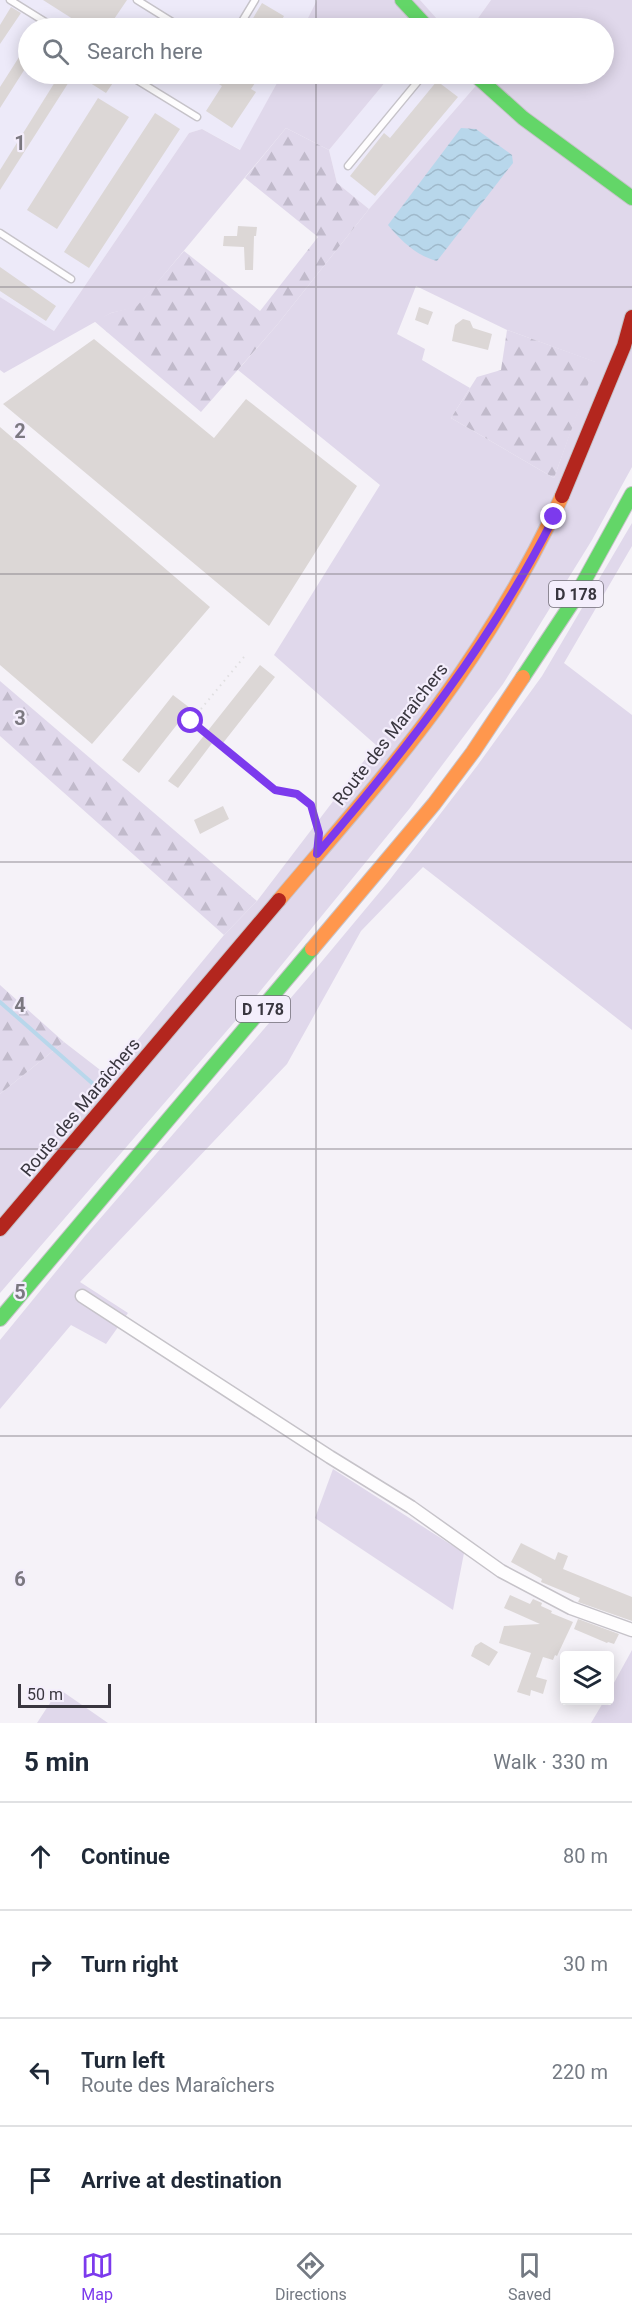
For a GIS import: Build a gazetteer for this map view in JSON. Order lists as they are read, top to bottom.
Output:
{
  "streets": {
    "street": ["D 178", "Route des Maraîchers"]
  },
  "scale_bar": "50 m",
  "page": {
    "search": "Search here",
    "scale": "50 m",
    "heading": ["5 min", "Walk · 330 m"],
    "list": [
      ["Continue", "80 m"],
      ["Turn right", "30 m"],
      ["Turn left", "Route des Maraîchers", "220 m"],
      "Arrive at destination"
    ],
    "nav": ["Map", "Directions", "Saved"]
  },
  "grid": {
    "rows": [
      "1",
      "2",
      "3",
      "4",
      "5",
      "6"
    ]
  }
}
